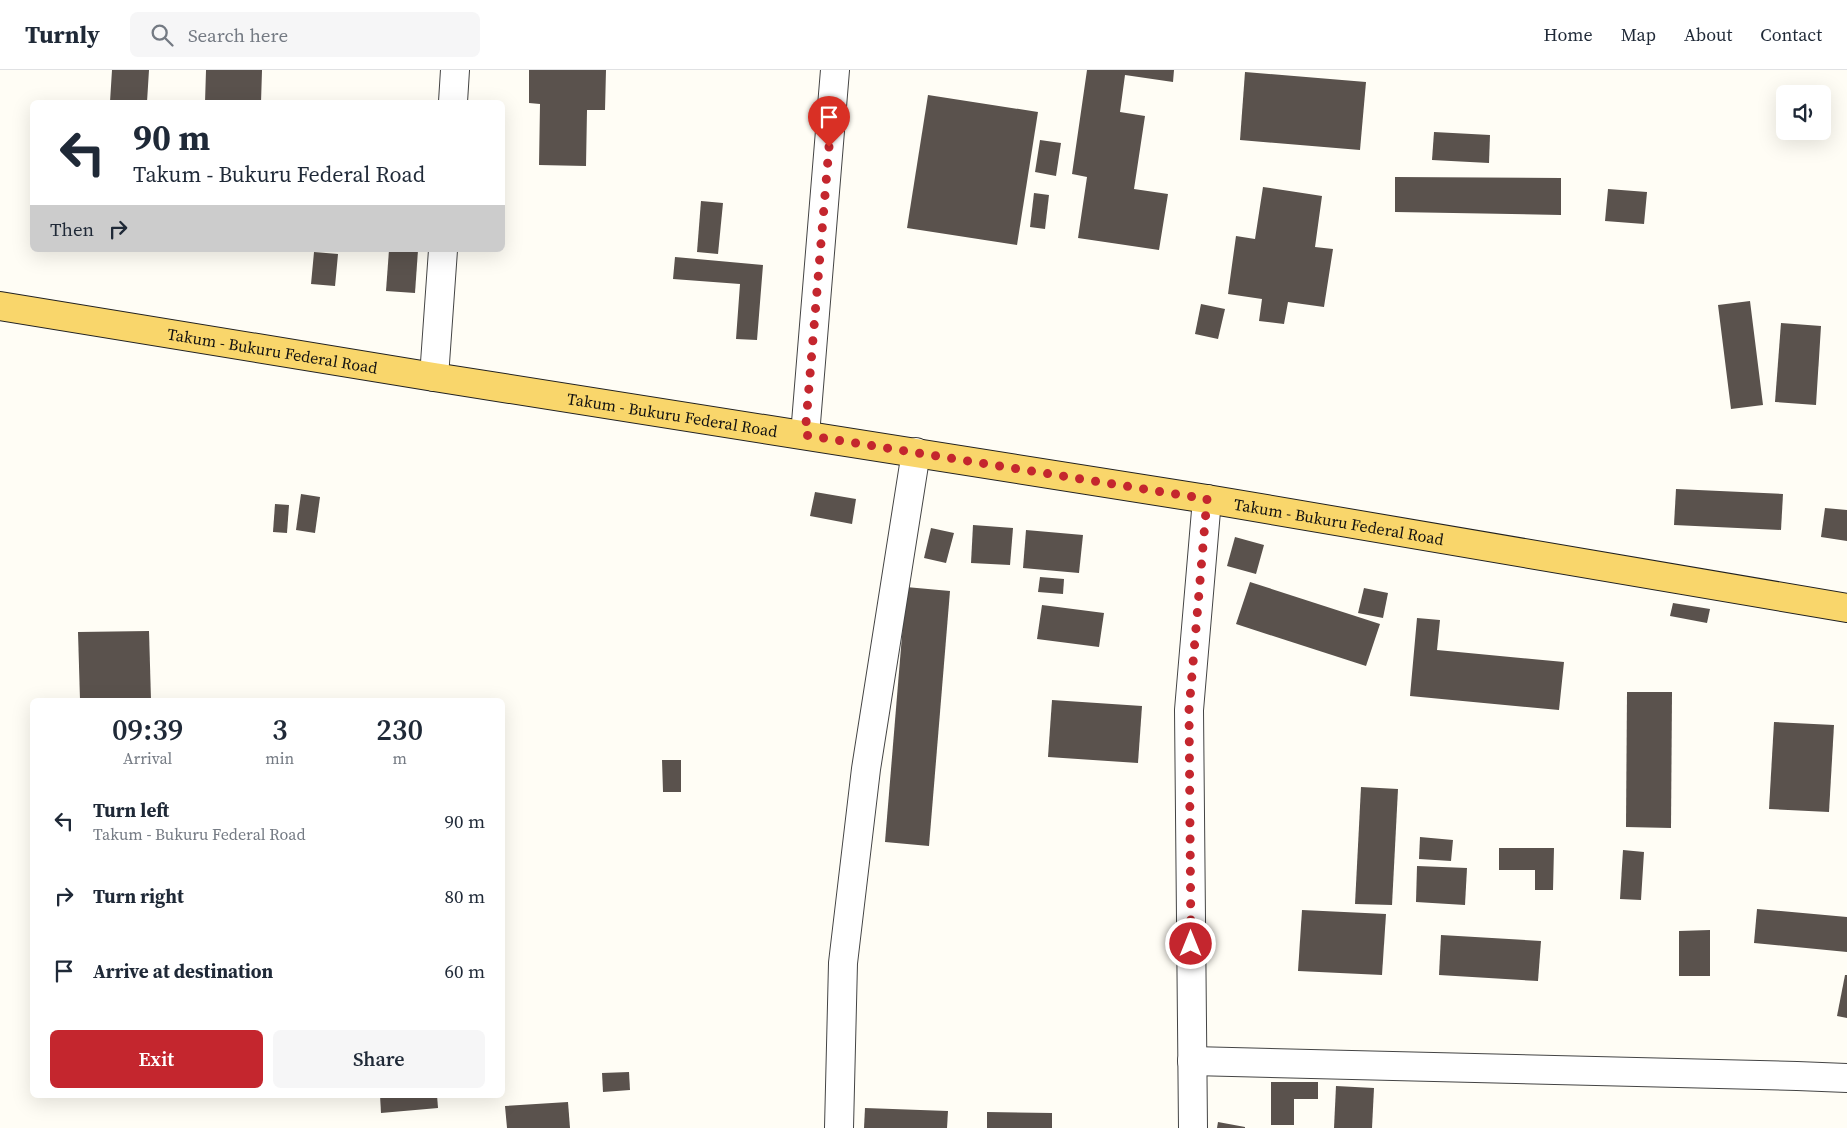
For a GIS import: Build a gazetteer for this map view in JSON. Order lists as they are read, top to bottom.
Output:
{
  "streets": {
    "main road": ["Takum - Bukuru Federal Road"]
  },
  "page": {
    "header": "Turnly",
    "search": "Search here",
    "nav": [
      "Home",
      "Map",
      "About",
      "Contact"
    ],
    "turn": ["90 m", "Takum - Bukuru Federal Road"],
    "then": "Then",
    "eta": [
      "09:39",
      "Arrival",
      "3",
      "min",
      "230",
      "m"
    ],
    "list": [
      {
        "name": "Turn left",
        "note": "Takum - Bukuru Federal Road",
        "value": "90 m"
      },
      {
        "name": "Turn right",
        "value": "80 m"
      },
      {
        "name": "Arrive at destination",
        "value": "60 m"
      }
    ],
    "buttons": ["Exit", "Share"]
  }
}
